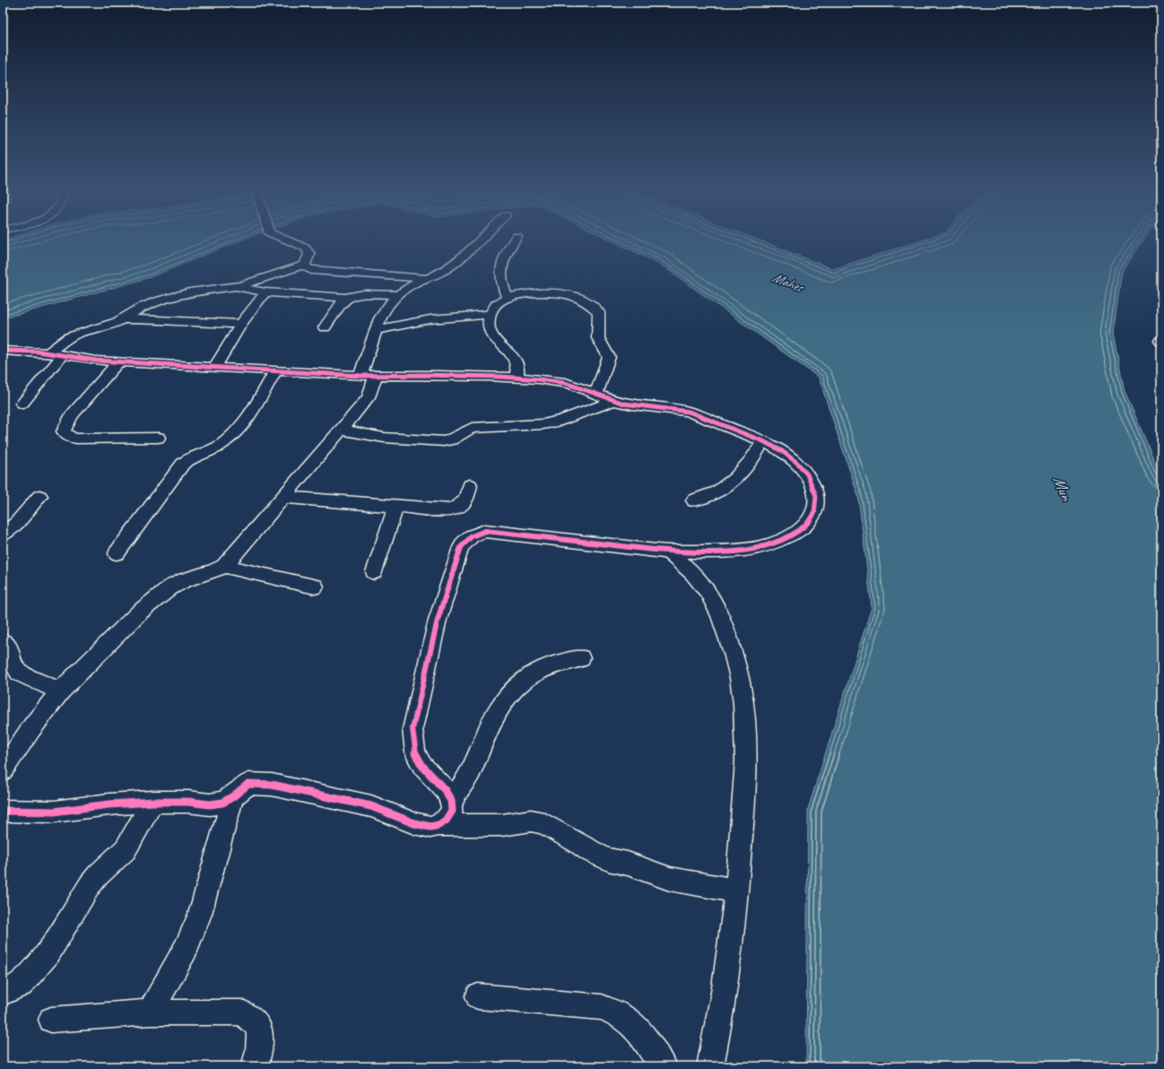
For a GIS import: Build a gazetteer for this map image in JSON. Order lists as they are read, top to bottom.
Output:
{
  "water": ["Mahes", "Mun"]
}
